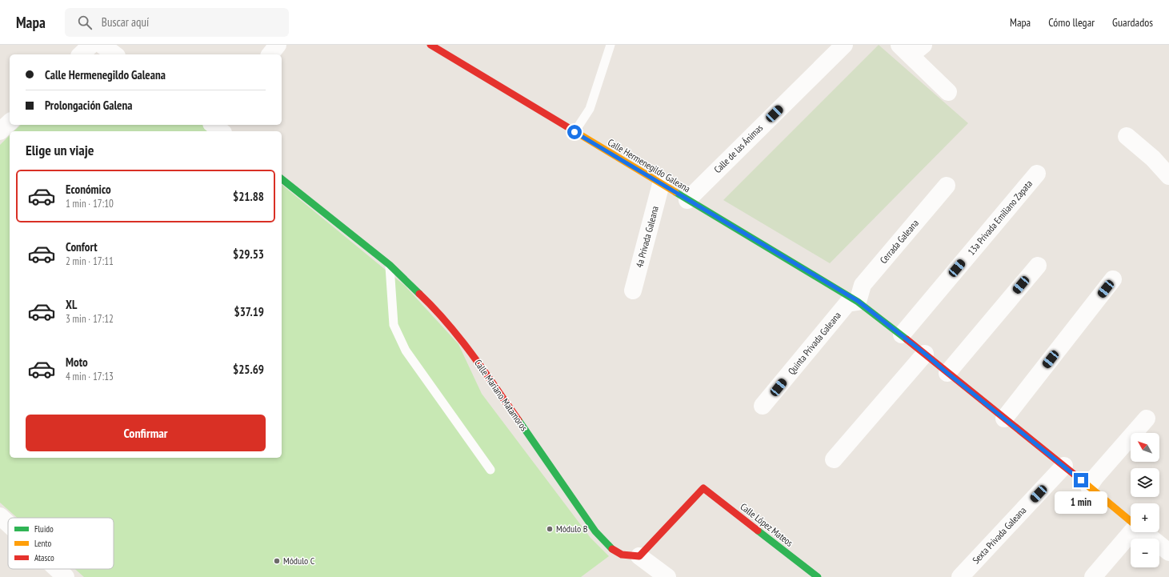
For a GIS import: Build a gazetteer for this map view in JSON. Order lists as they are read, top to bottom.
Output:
{
  "streets": {
    "street": [
      "Calle de las Ánimas",
      "Calle Hermenegildo Galeana",
      "13a Privada Emiliano Zapata",
      "4a Privada Galeana",
      "Cerrada Galeana",
      "Quinta Privada Galeana",
      "Calle Mariano Matamoros",
      "Calle López Mateos",
      "Sexta Privada Galeana"
    ]
  },
  "crossings": [
    ["Calle de las Ánimas", "Calle Hermenegildo Galeana"],
    ["Calle Hermenegildo Galeana", "13a Privada Emiliano Zapata"],
    ["Calle Hermenegildo Galeana", "4a Privada Galeana"],
    ["Calle Hermenegildo Galeana", "Cerrada Galeana"],
    ["Calle Hermenegildo Galeana", "Quinta Privada Galeana"],
    ["Calle Hermenegildo Galeana", "Sexta Privada Galeana"],
    ["Cerrada Galeana", "Quinta Privada Galeana"],
    ["Calle Mariano Matamoros", "Calle López Mateos"]
  ],
  "places": ["Módulo B", "Módulo C"],
  "legend": ["Fluido", "Lento", "Atasco"],
  "north": "top left",
  "page": {
    "header": "Mapa",
    "search": "Buscar aquí",
    "nav": ["Mapa", "Cómo llegar", "Guardados"],
    "banner": ["Calle Hermenegildo Galeana", "Prolongación Galena"],
    "heading": "Elige un viaje",
    "list": [
      {
        "name": "Económico",
        "note": "1 min · 17:10",
        "value": "$21.88"
      },
      {
        "name": "Confort",
        "note": "2 min · 17:11",
        "value": "$29.53"
      },
      {
        "name": "XL",
        "note": "3 min · 17:12",
        "value": "$37.19"
      },
      {
        "name": "Moto",
        "note": "4 min · 17:13",
        "value": "$25.69"
      }
    ],
    "buttons": "Confirmar",
    "map_buttons": ["+", "−"],
    "bubble": "1 min"
  }
}
